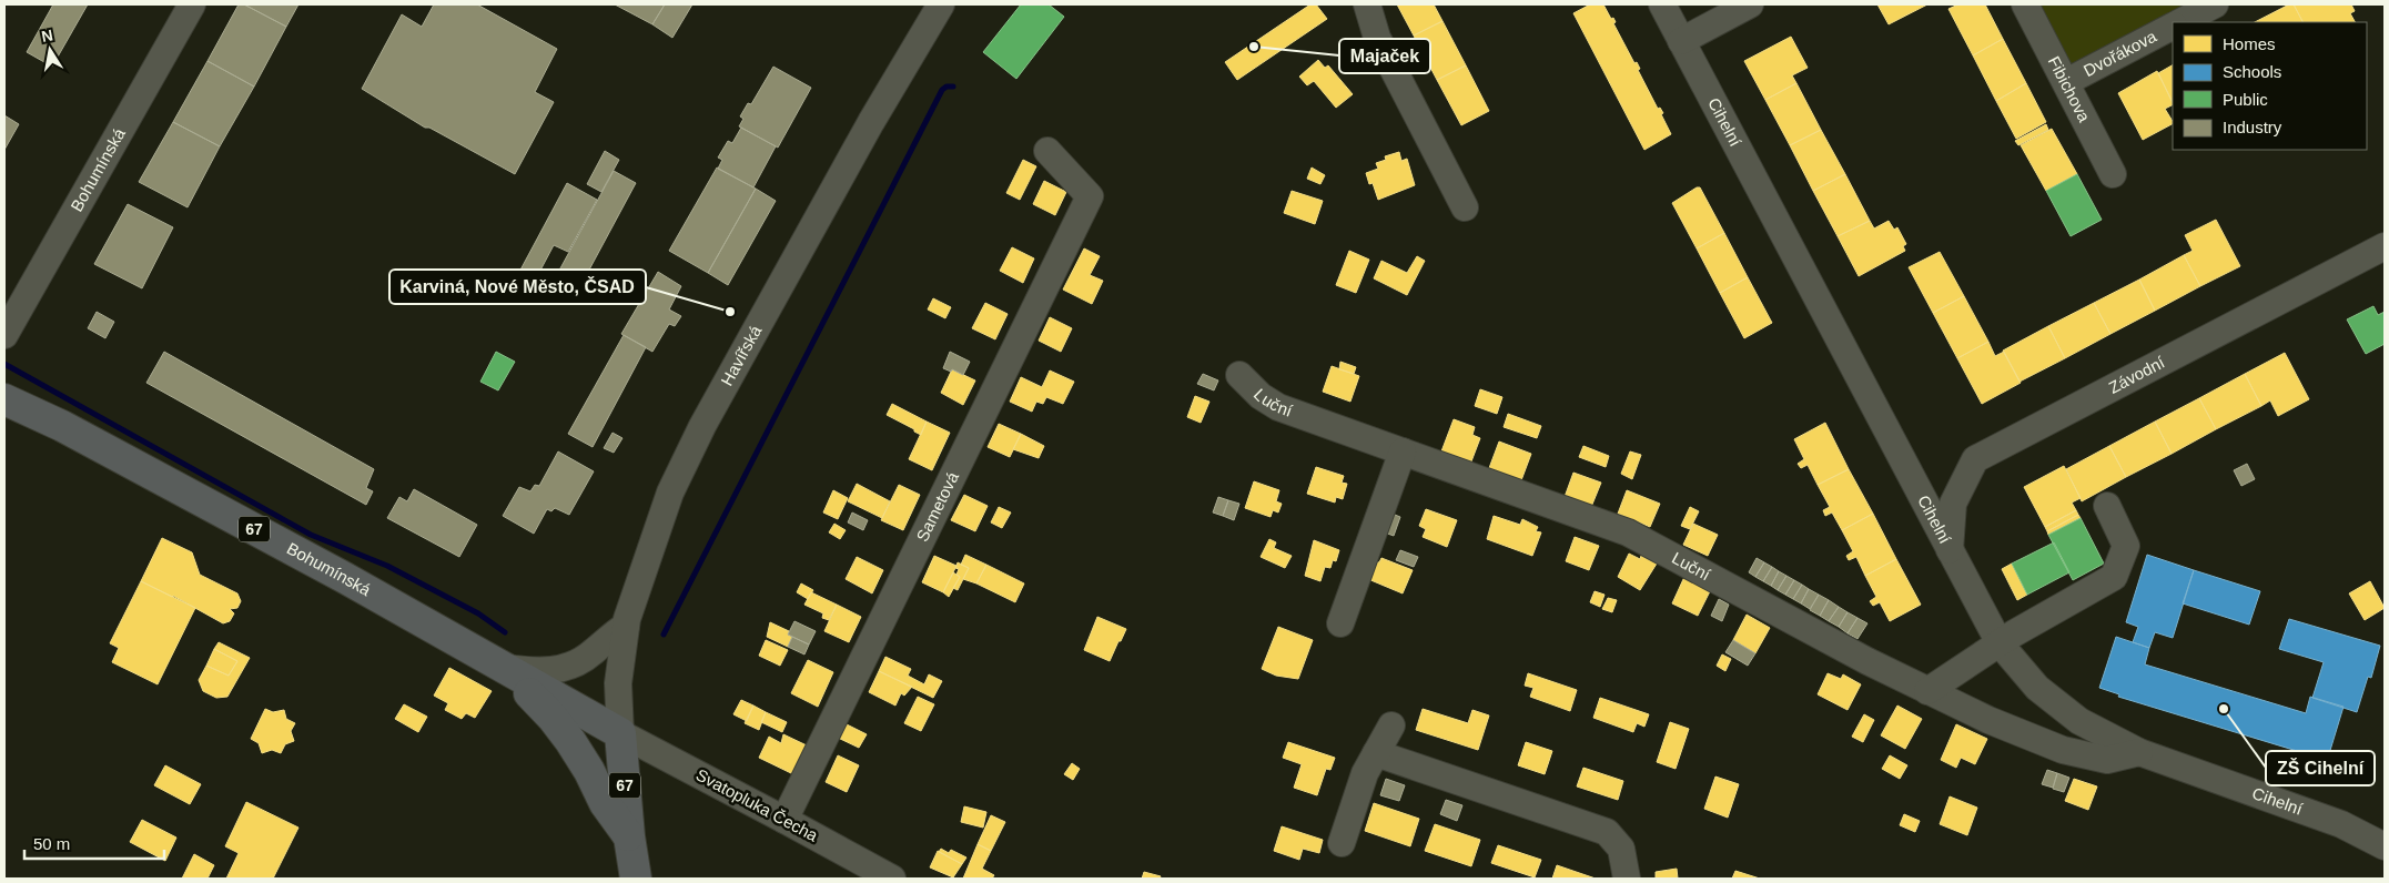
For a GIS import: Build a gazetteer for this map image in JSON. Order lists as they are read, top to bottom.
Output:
{
  "streets": {
    "main road": ["Bohumínská", "67"],
    "street": [
      "Dvořákova",
      "Fibichova",
      "Cihelní",
      "Havířská",
      "Závodní",
      "Luční",
      "Sametová",
      "Svatopluka Čecha"
    ]
  },
  "crossings": [
    ["Dvořákova", "Fibichova"],
    ["Cihelní", "Závodní"],
    ["Cihelní", "Luční"],
    ["Bohumínská", "Havířská"],
    ["Bohumínská", "67"],
    ["Bohumínská", "Svatopluka Čecha"],
    ["Havířská", "67"],
    ["Havířská", "Svatopluka Čecha"],
    ["Sametová", "Svatopluka Čecha"],
    ["67", "Svatopluka Čecha"]
  ],
  "places": ["Majaček", "Karviná, Nové Město, ČSAD", "ZŠ Cihelní"],
  "legend": [
    "Homes",
    "Schools",
    "Public",
    "Industry"
  ],
  "scale_bar": "50 m",
  "north": "top"
}
